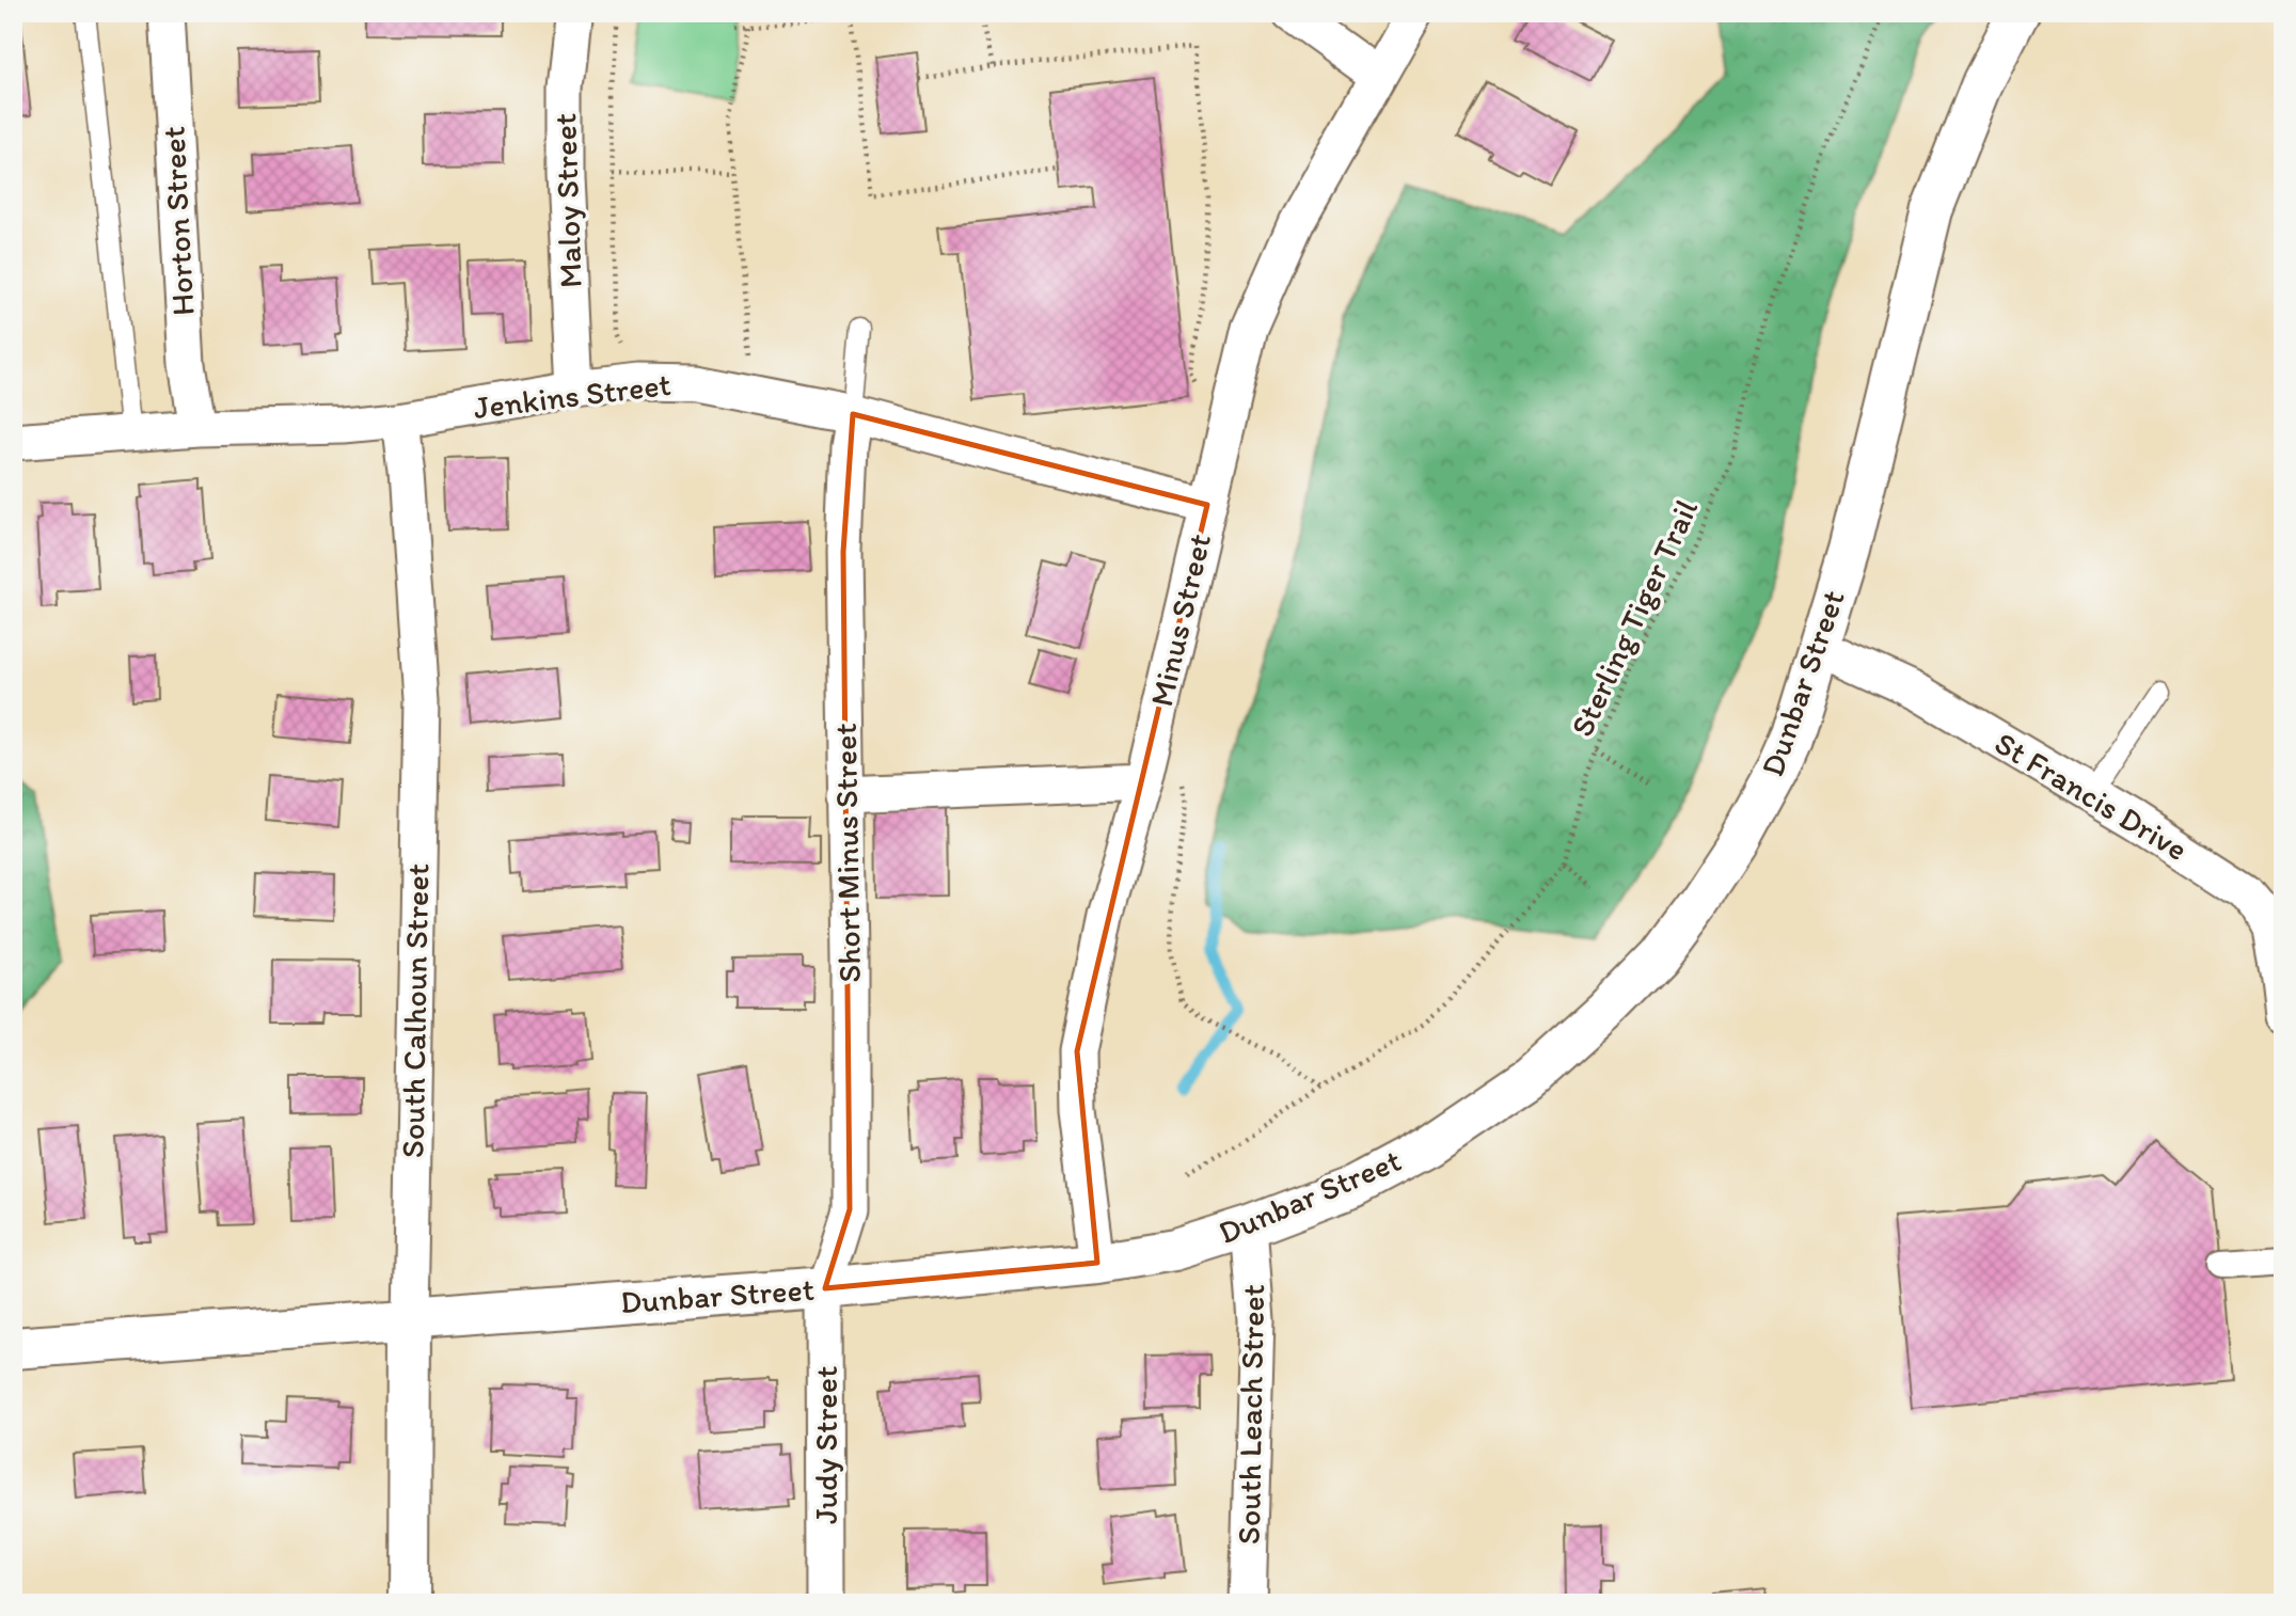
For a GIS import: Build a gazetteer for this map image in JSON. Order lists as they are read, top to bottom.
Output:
{
  "streets": {
    "street": [
      "Maloy Street",
      "Horton Street",
      "Jenkins Street",
      "Minus Street",
      "Dunbar Street",
      "St Francis Drive",
      "Short Minus Street",
      "South Calhoun Street",
      "South Leach Street",
      "Judy Street"
    ],
    "path": ["Sterling Tiger Trail"]
  },
  "crossings": [
    ["Maloy Street", "Jenkins Street"],
    ["Horton Street", "Jenkins Street"],
    ["Jenkins Street", "Minus Street"],
    ["Jenkins Street", "Short Minus Street"],
    ["Jenkins Street", "South Calhoun Street"],
    ["Minus Street", "Dunbar Street"],
    ["Dunbar Street", "St Francis Drive"],
    ["Dunbar Street", "Short Minus Street"],
    ["Dunbar Street", "South Calhoun Street"],
    ["Dunbar Street", "South Leach Street"],
    ["Dunbar Street", "Judy Street"],
    ["Short Minus Street", "Judy Street"]
  ]
}
